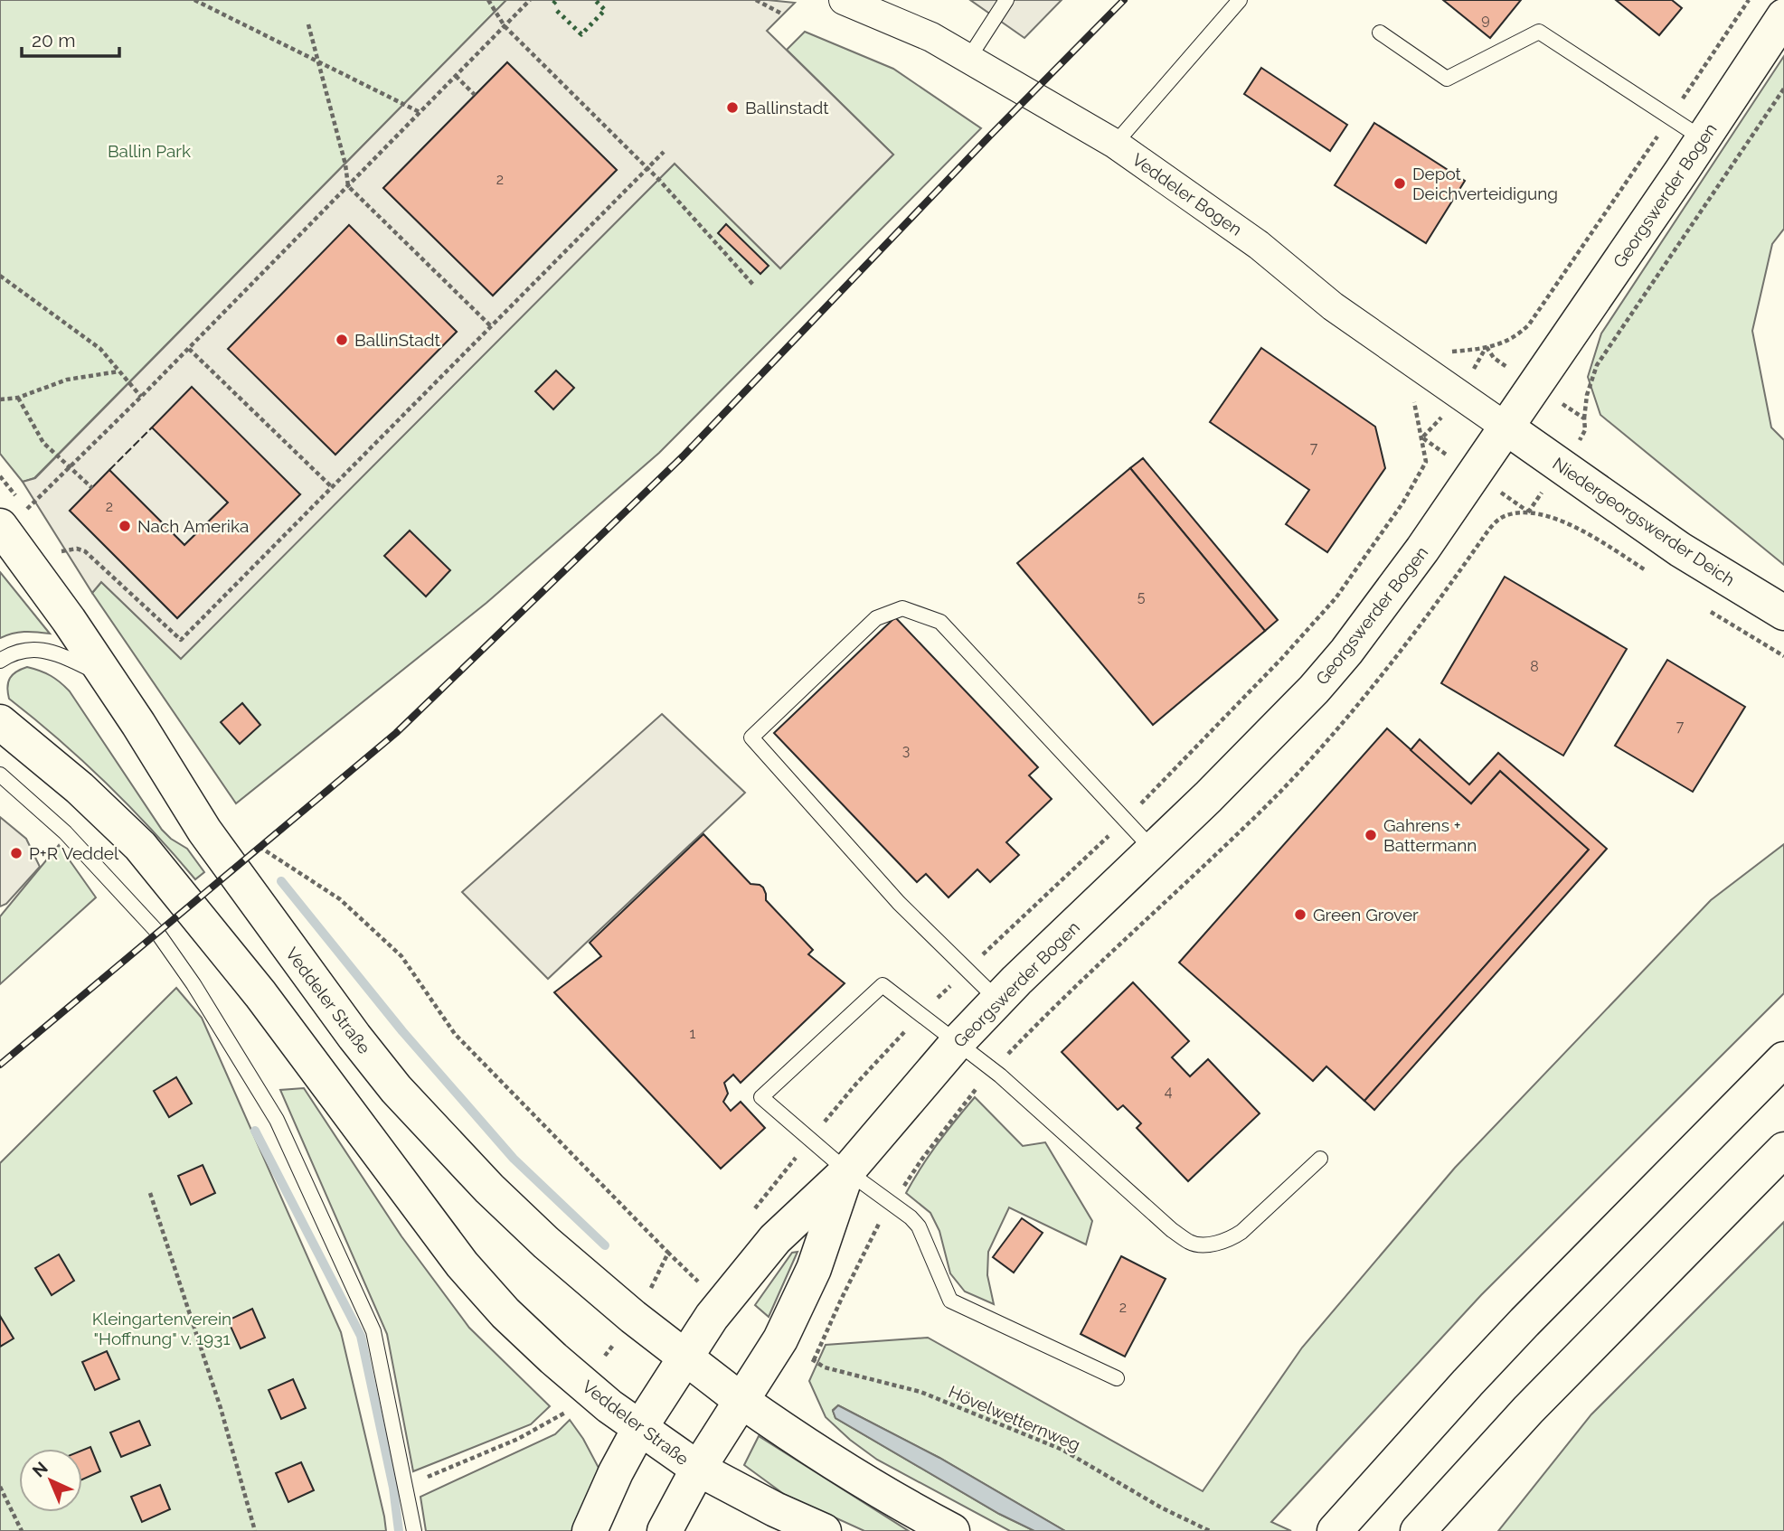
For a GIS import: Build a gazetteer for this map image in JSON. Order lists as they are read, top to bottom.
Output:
{
  "streets": {
    "main road": ["Georgswerder Bogen", "Niedergeorgswerder Deich", "Veddeler Straße"],
    "street": ["Veddeler Bogen"],
    "path": ["Hövelwetternweg"]
  },
  "crossings": [
    ["Veddeler Bogen", "Georgswerder Bogen"],
    ["Veddeler Bogen", "Niedergeorgswerder Deich"],
    ["Georgswerder Bogen", "Niedergeorgswerder Deich"],
    ["Georgswerder Bogen", "Veddeler Straße"]
  ],
  "parks": ["Ballin Park", "Kleingartenverein \"Hoffnung\" v. 1931"],
  "places": [
    "Ballinstadt",
    "Depot Deichverteidigung",
    "BallinStadt",
    "Nach Amerika",
    "Gahrens + Battermann",
    "P+R Veddel",
    "Green Grover"
  ],
  "house_numbers": [
    "9",
    "2",
    "7",
    "2",
    "5",
    "8",
    "7",
    "3",
    "1",
    "4",
    "2"
  ],
  "scale_bar": "20 m",
  "north": "top left"
}
